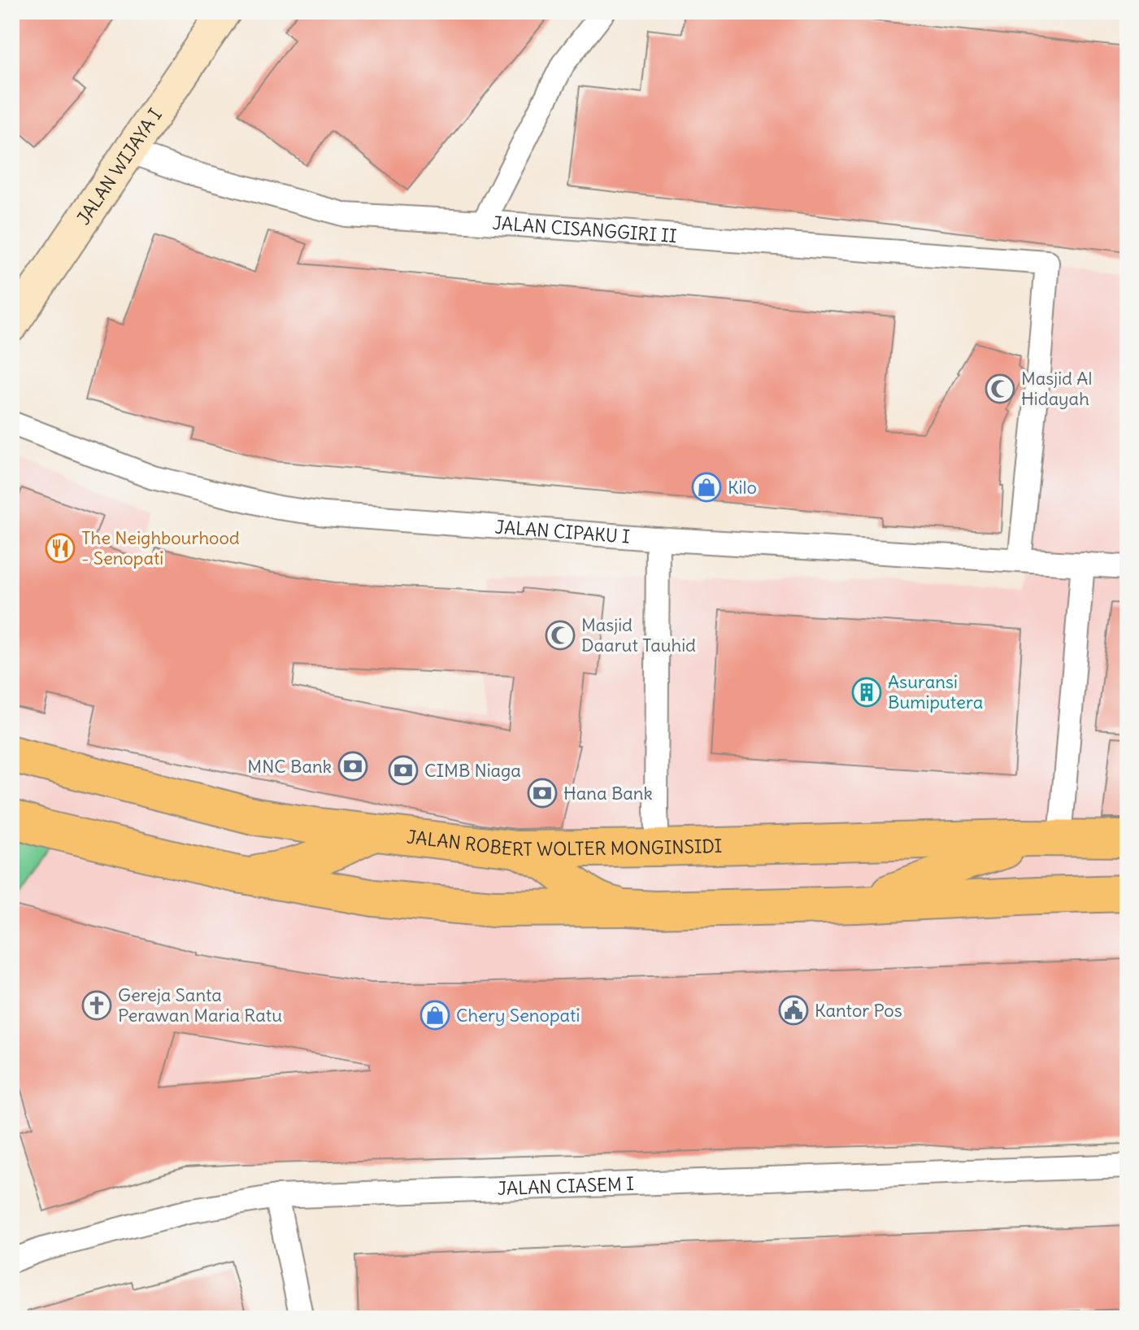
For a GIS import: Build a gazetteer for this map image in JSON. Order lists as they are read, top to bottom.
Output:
{
  "streets": {
    "main road": ["JALAN WIJAYA I", "JALAN ROBERT WOLTER MONGINSIDI"],
    "street": ["JALAN CISANGGIRI II", "JALAN CIPAKU I", "JALAN CIASEM I"]
  },
  "crossings": [
    ["JALAN WIJAYA I", "JALAN CISANGGIRI II"],
    ["JALAN CISANGGIRI II", "JALAN CIPAKU I"]
  ],
  "places": {
    "mosque": ["Masjid Al Hidayah", "Masjid Daarut Tauhid"],
    "shop": ["Kilo", "Chery Senopati"],
    "restaurant": ["The Neighbourhood - Senopati"],
    "building": ["Asuransi Bumiputera"],
    "bank": ["MNC Bank", "CIMB Niaga", "Hana Bank"],
    "church": ["Gereja Santa Perawan Maria Ratu"],
    "public building": ["Kantor Pos"]
  }
}
